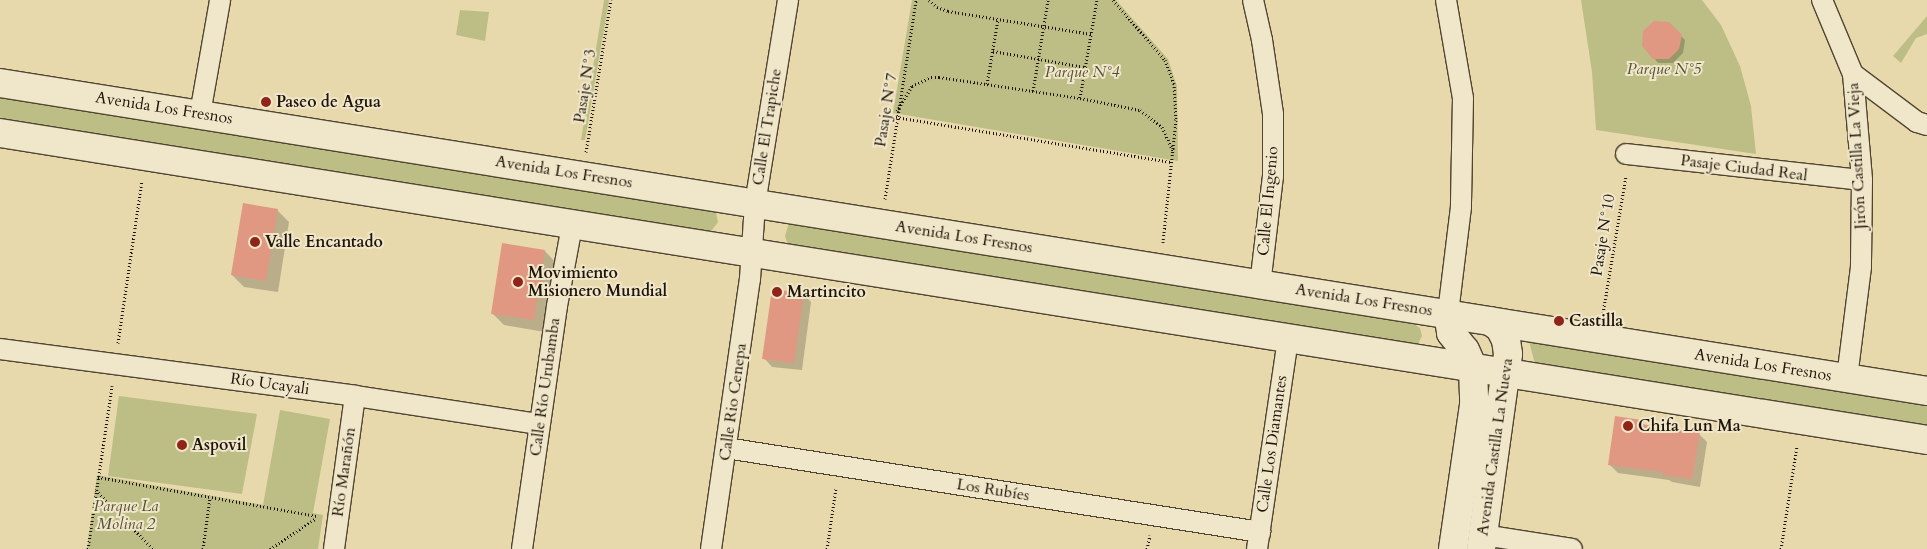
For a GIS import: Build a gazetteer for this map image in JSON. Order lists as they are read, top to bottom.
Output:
{
  "streets": {
    "main road": ["Avenida Los Fresnos", "Avenida Castilla La Nueva"],
    "street": [
      "Calle El Trapiche",
      "Jirón Castilla La Vieja",
      "Pasaje Ciudad Real",
      "Calle El Ingenio",
      "Río Ucayali",
      "Calle Río Urubamba",
      "Calle Rio Cenepa",
      "Calle Los Diamantes",
      "Río Marañón",
      "Los Rubíes"
    ],
    "path": ["Pasaje N°3", "Pasaje N°7", "Pasaje N°10"]
  },
  "crossings": [
    ["Pasaje N°3", "Avenida Los Fresnos"],
    ["Avenida Los Fresnos", "Pasaje N°7"],
    ["Avenida Los Fresnos", "Calle El Trapiche"],
    ["Avenida Los Fresnos", "Jirón Castilla La Vieja"],
    ["Avenida Los Fresnos", "Calle El Ingenio"],
    ["Avenida Los Fresnos", "Avenida Castilla La Nueva"],
    ["Calle El Trapiche", "Calle Rio Cenepa"],
    ["Jirón Castilla La Vieja", "Pasaje Ciudad Real"],
    ["Pasaje Ciudad Real", "Pasaje N°10"],
    ["Río Ucayali", "Calle Río Urubamba"],
    ["Río Ucayali", "Río Marañón"],
    ["Calle Rio Cenepa", "Los Rubíes"],
    ["Calle Los Diamantes", "Los Rubíes"]
  ],
  "parks": ["Parque N°5", "Parque N°4", "Parque La Molina 2"],
  "places": [
    "Paseo de Agua",
    "Valle Encantado",
    "Movimiento Misionero Mundial",
    "Martincito",
    "Castilla",
    "Chifa Lun Ma",
    "Aspovil"
  ]
}
